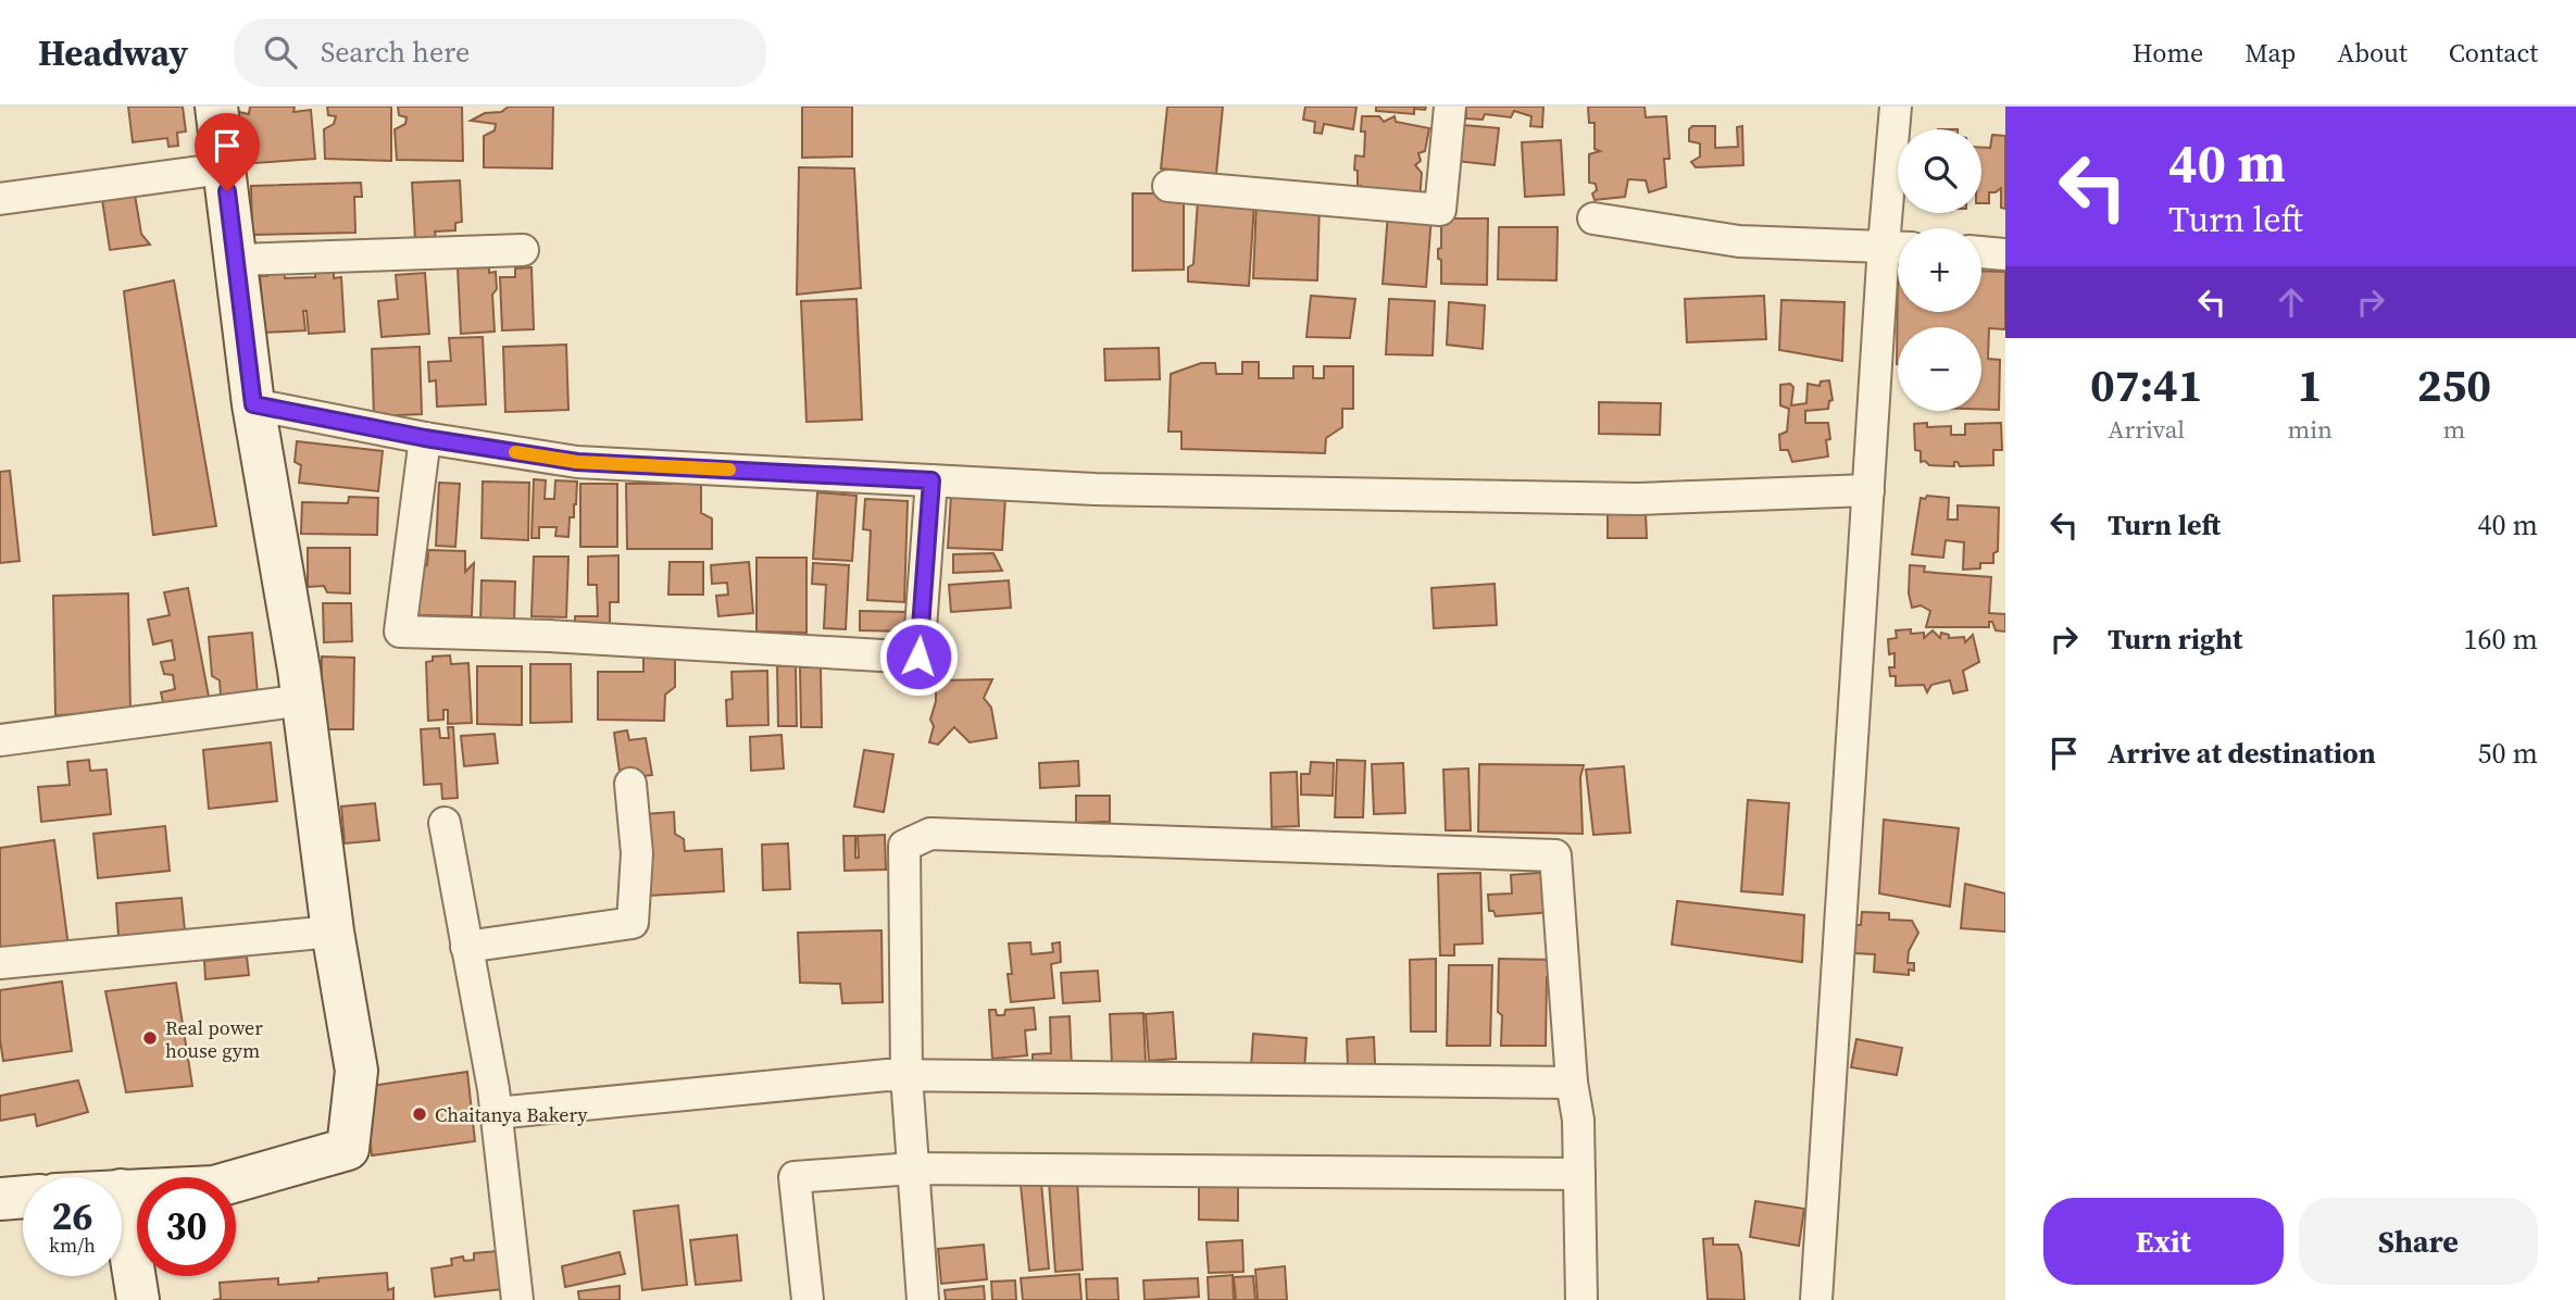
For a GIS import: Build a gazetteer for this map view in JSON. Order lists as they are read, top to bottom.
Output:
{
  "places": ["Real power house gym", "Chaitanya Bakery"],
  "page": {
    "header": "Headway",
    "search": "Search here",
    "nav": [
      "Home",
      "Map",
      "About",
      "Contact"
    ],
    "turn": ["40 m", "Turn left"],
    "map_buttons": ["+", "−"],
    "eta": [
      "07:41",
      "Arrival",
      "1",
      "min",
      "250",
      "m"
    ],
    "list": [
      {
        "name": "Turn left",
        "value": "40 m"
      },
      {
        "name": "Turn right",
        "value": "160 m"
      },
      {
        "name": "Arrive at destination",
        "value": "50 m"
      }
    ],
    "speed": "26 km/h",
    "limit": "30",
    "buttons": ["Exit", "Share"]
  }
}
